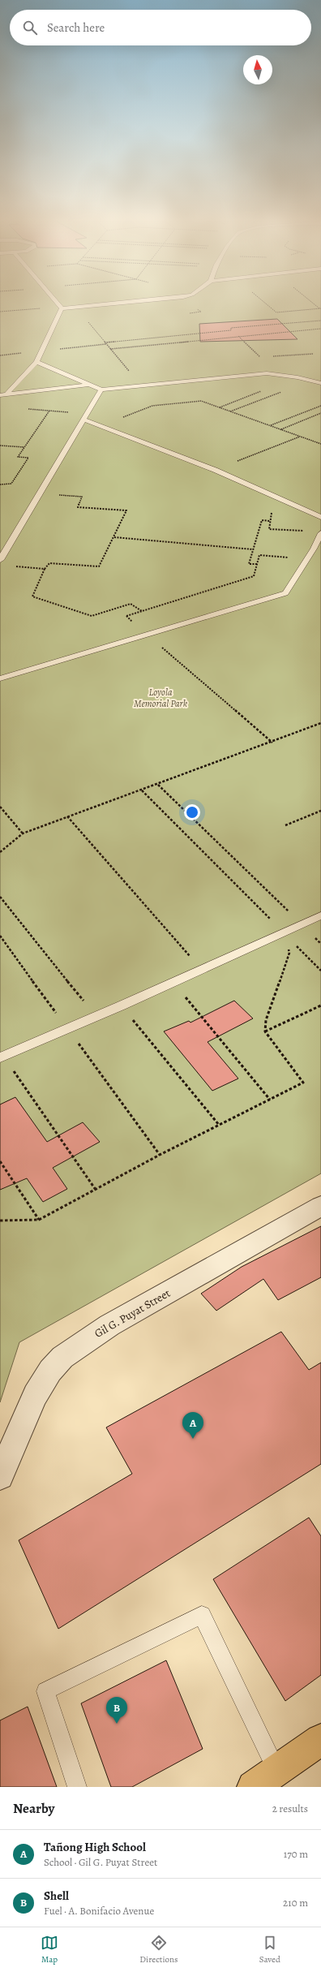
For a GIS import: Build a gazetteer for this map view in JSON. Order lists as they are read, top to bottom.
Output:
{
  "streets": {
    "street": ["Gil G. Puyat Street"]
  },
  "parks": ["Loyola Memorial Park"],
  "north": "top",
  "page": {
    "search": "Search here",
    "pins": ["A", "B"],
    "heading": ["Nearby", "2 results"],
    "list": [
      {
        "mark": "A",
        "name": "Tañong High School",
        "note": "School · Gil G. Puyat Street",
        "value": "170 m"
      },
      {
        "mark": "B",
        "name": "Shell",
        "note": "Fuel · A. Bonifacio Avenue",
        "value": "210 m"
      }
    ],
    "nav": ["Map", "Directions", "Saved"]
  }
}
